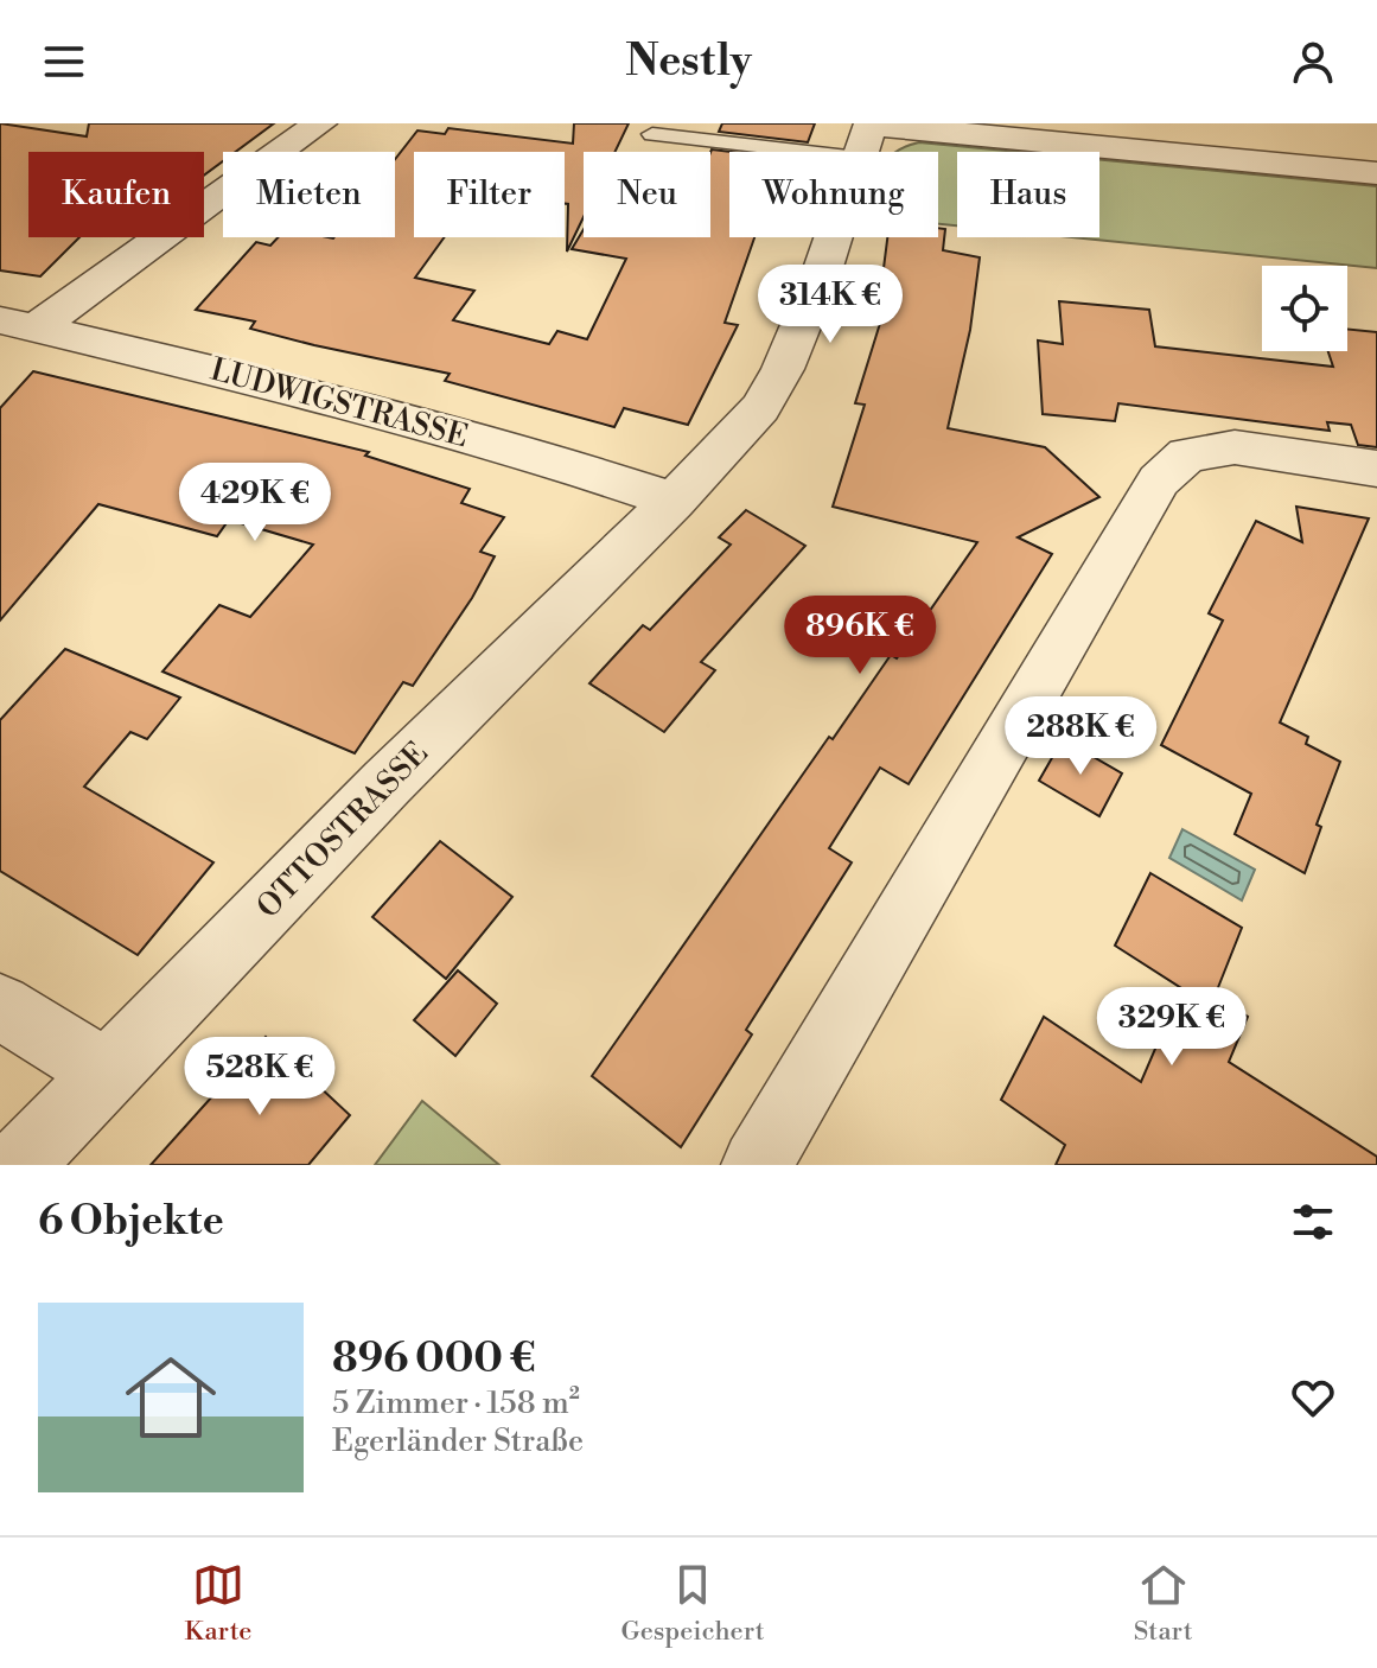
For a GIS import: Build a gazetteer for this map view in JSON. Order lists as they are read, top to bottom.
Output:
{
  "streets": {
    "street": ["LUDWIGSTRASSE", "OTTOSTRASSE"]
  },
  "crossings": [
    ["LUDWIGSTRASSE", "OTTOSTRASSE"]
  ],
  "page": {
    "header": "Nestly",
    "chip": [
      "Kaufen",
      "Mieten",
      "Filter",
      "Neu",
      "Wohnung",
      "Haus"
    ],
    "price": [
      "314K €",
      "429K €",
      "896K €",
      "288K €",
      "329K €",
      "528K €"
    ],
    "heading": "6 Objekte",
    "list": [
      {
        "name": "896 000 €",
        "note": "5 Zimmer · 158 m² · Egerländer Straße"
      }
    ],
    "tabs": ["Karte", "Gespeichert", "Start"]
  }
}
